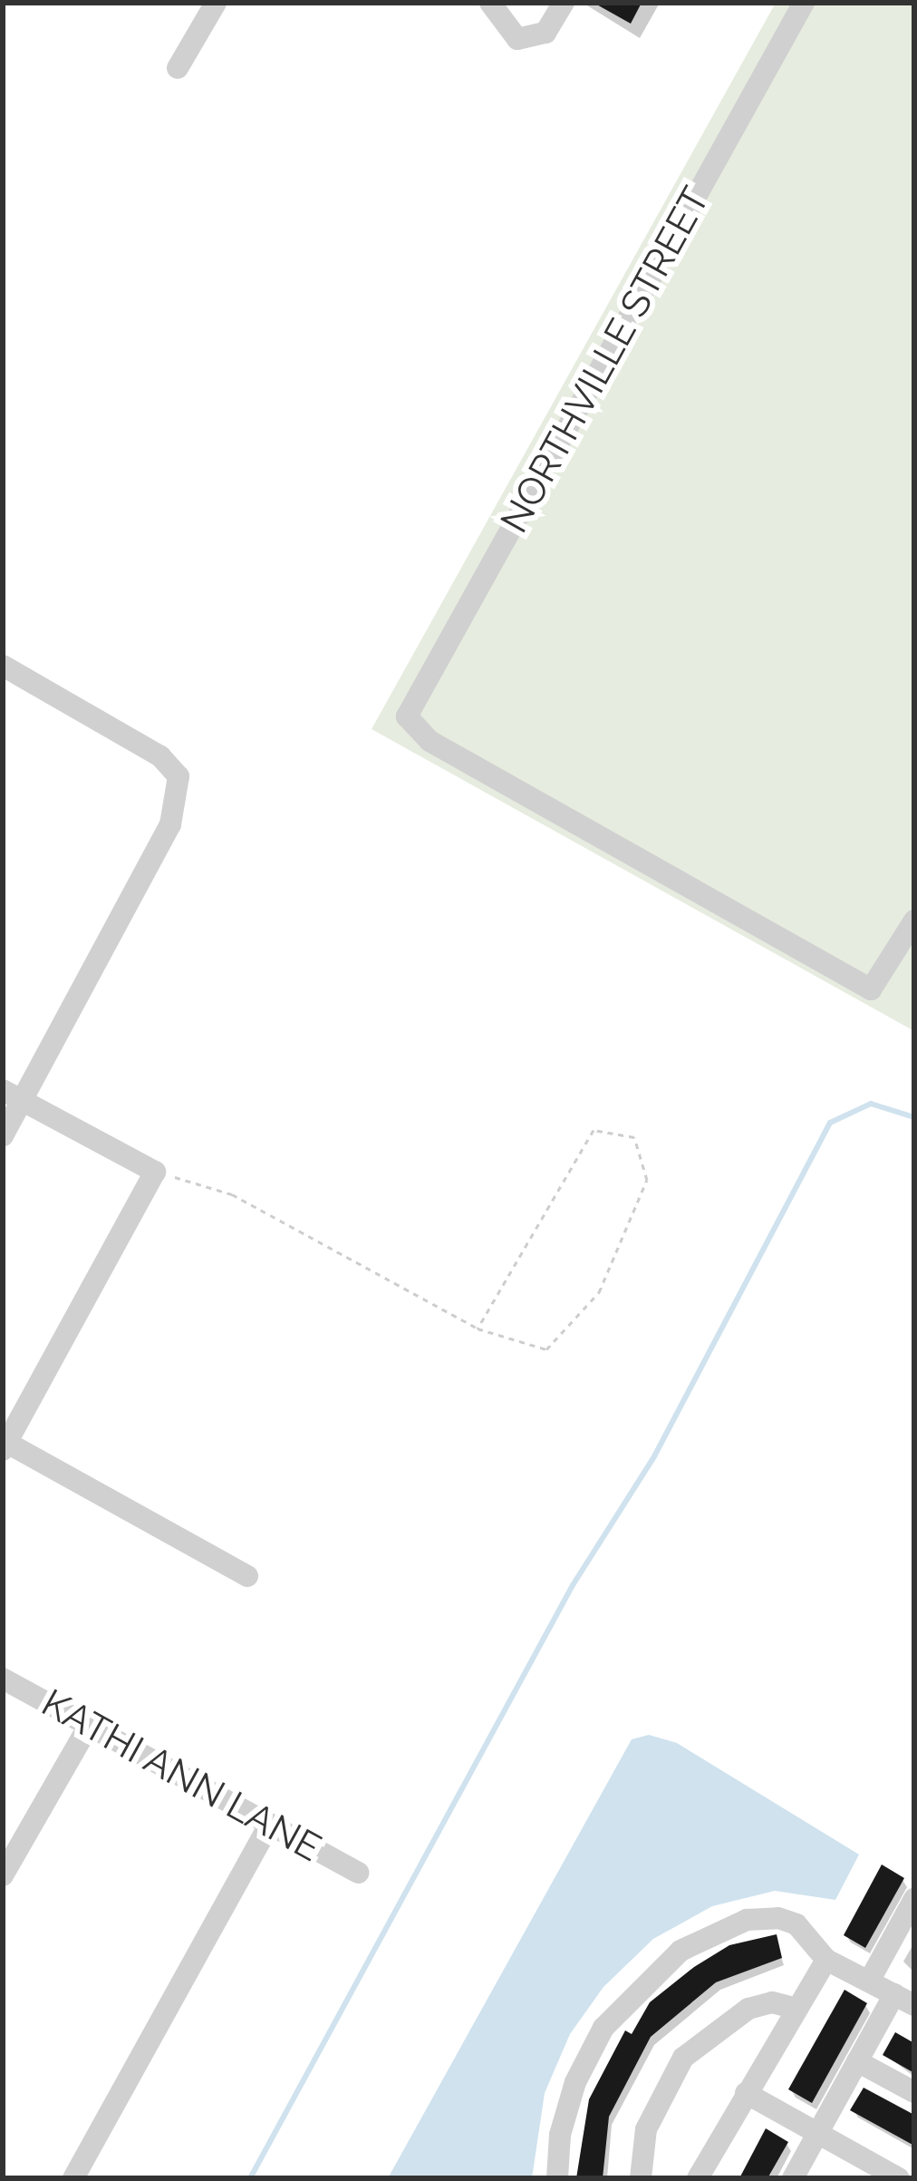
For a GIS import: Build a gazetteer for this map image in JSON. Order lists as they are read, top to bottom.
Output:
{
  "streets": {
    "street": ["NORTHVILLE STREET", "KATHI ANN LANE"]
  }
}
